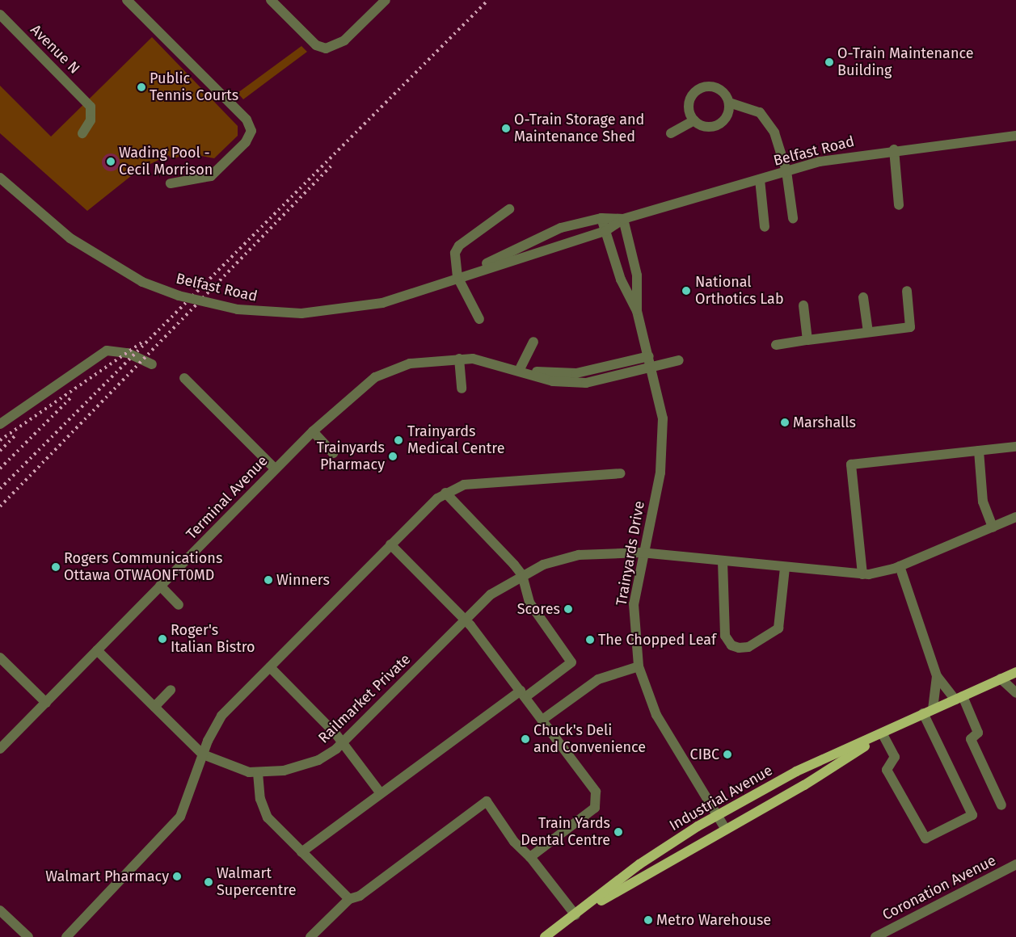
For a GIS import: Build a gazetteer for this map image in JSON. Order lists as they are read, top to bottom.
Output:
{
  "streets": {
    "main road": ["Industrial Avenue"],
    "street": [
      "Avenue N",
      "Belfast Road",
      "Terminal Avenue",
      "Trainyards Drive",
      "Railmarket Private",
      "Coronation Avenue"
    ]
  },
  "crossings": [
    ["Belfast Road", "Trainyards Drive"],
    ["Terminal Avenue", "Trainyards Drive"],
    ["Terminal Avenue", "Railmarket Private"],
    ["Trainyards Drive", "Railmarket Private"],
    ["Trainyards Drive", "Industrial Avenue"]
  ],
  "places": [
    "O-Train Maintenance Building",
    "Public Tennis Courts",
    "O-Train Storage and Maintenance Shed",
    "Wading Pool - Cecil Morrison",
    "National Orthotics Lab",
    "Marshalls",
    "Trainyards Medical Centre",
    "Trainyards Pharmacy",
    "Rogers Communications Ottawa OTWAONFT0MD",
    "Winners",
    "Scores",
    "Roger's Italian Bistro",
    "The Chopped Leaf",
    "Chuck's Deli and Convenience",
    "CIBC",
    "Train Yards Dental Centre",
    "Walmart Pharmacy",
    "Walmart Supercentre",
    "Metro Warehouse"
  ]
}
